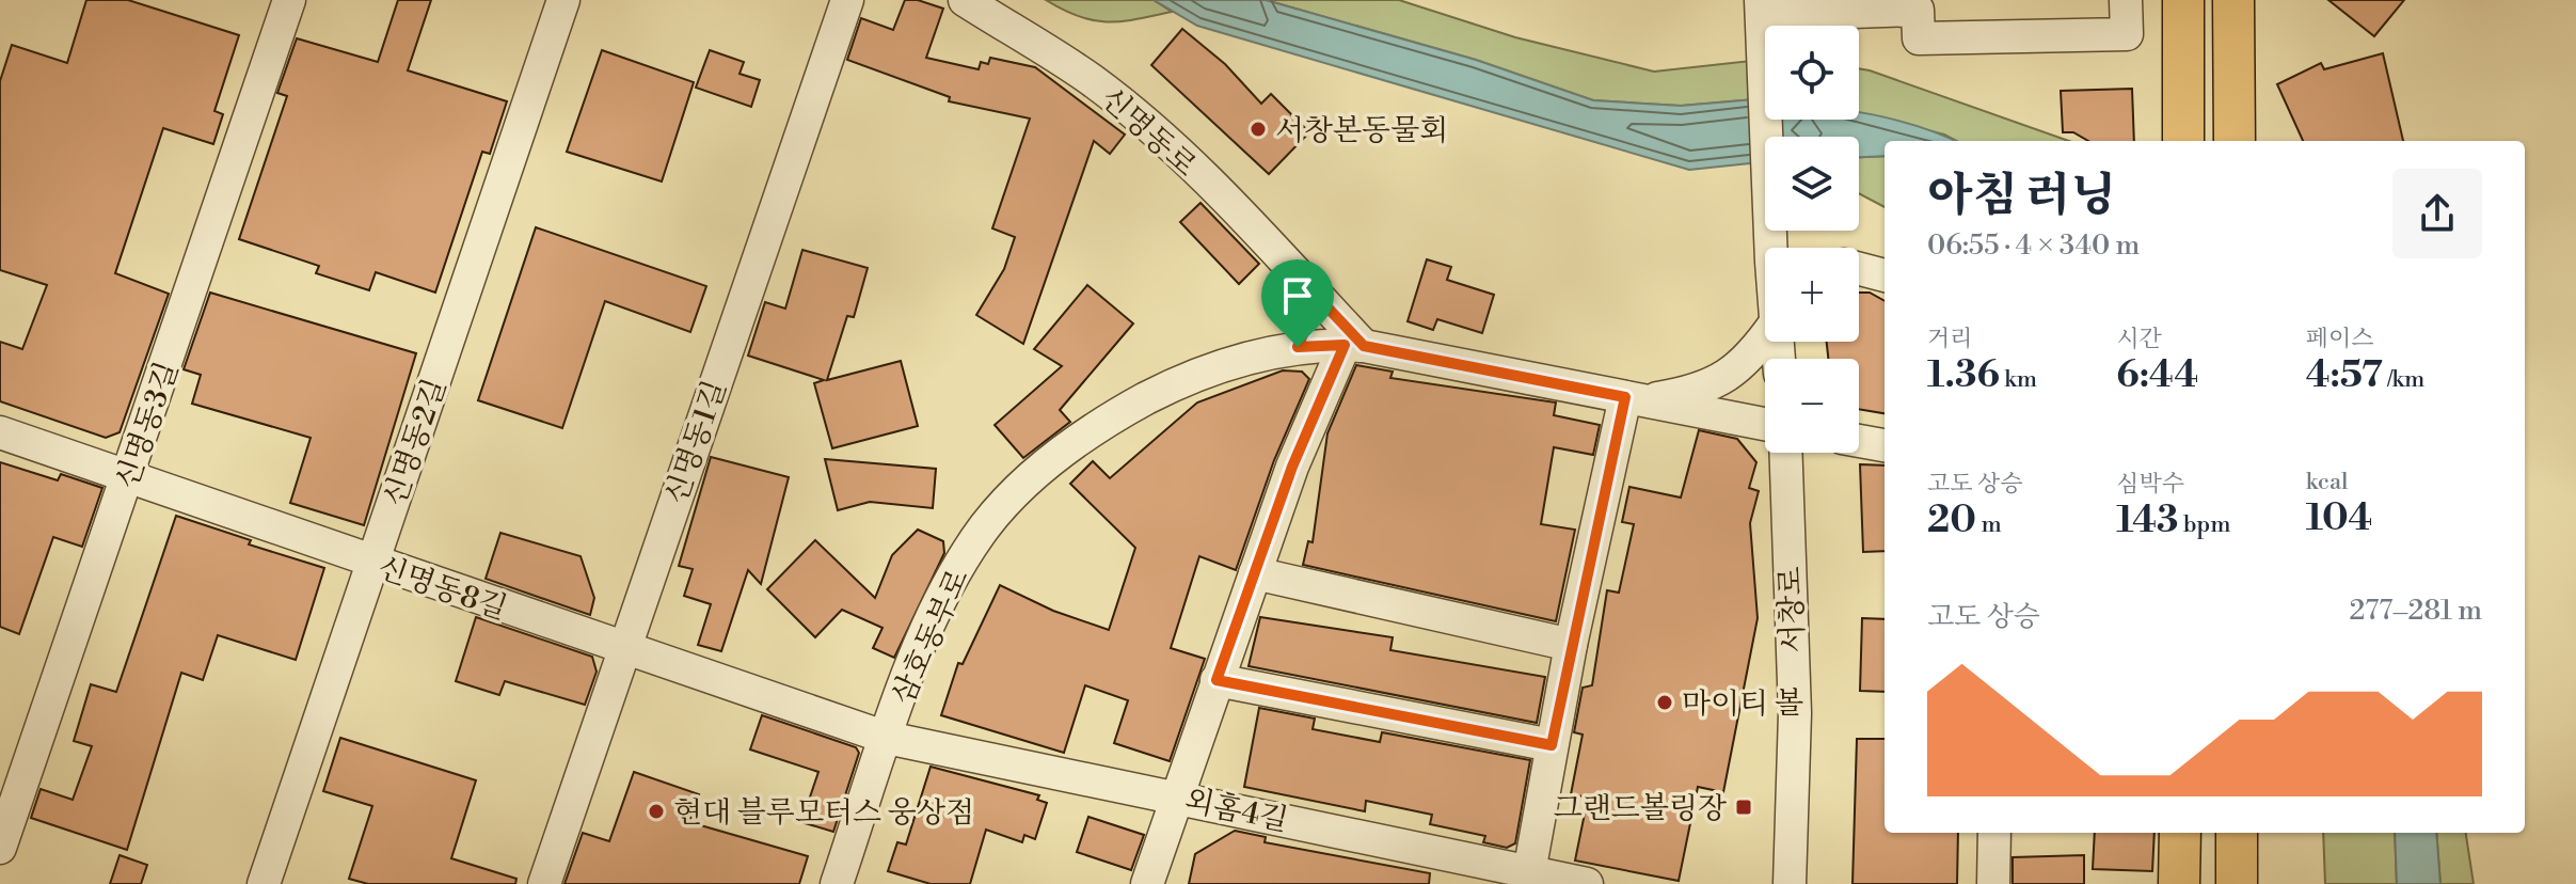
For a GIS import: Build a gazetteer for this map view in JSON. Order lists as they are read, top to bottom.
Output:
{
  "streets": {
    "street": [
      "신명동로",
      "신명동3길",
      "신명동2길",
      "신명동1길",
      "신명동8길",
      "서창로",
      "삼호동부로",
      "외홈4길"
    ]
  },
  "crossings": [
    ["신명동로", "삼호동부로"],
    ["신명동3길", "신명동8길"],
    ["신명동2길", "신명동8길"],
    ["신명동1길", "신명동8길"],
    ["신명동8길", "삼호동부로"],
    ["신명동8길", "외홈4길"],
    ["삼호동부로", "외홈4길"]
  ],
  "places": {
    "other": ["서창본동물회", "마이티 볼", "현대 블루모터스 웅상점"],
    "transit": ["그랜드볼링장"]
  },
  "page": {
    "map_buttons": ["+", "−"],
    "heading": ["아침 러닝", "06:55 · 4 × 340 m"],
    "stats": [
      ["거리", "1.36 km"],
      ["시간", "6:44"],
      ["페이스", "4:57 /km"],
      ["고도 상승", "20 m"],
      ["심박수", "143 bpm"],
      ["kcal", "104"]
    ],
    "chart": ["고도 상승", "277–281 m"]
  }
}
